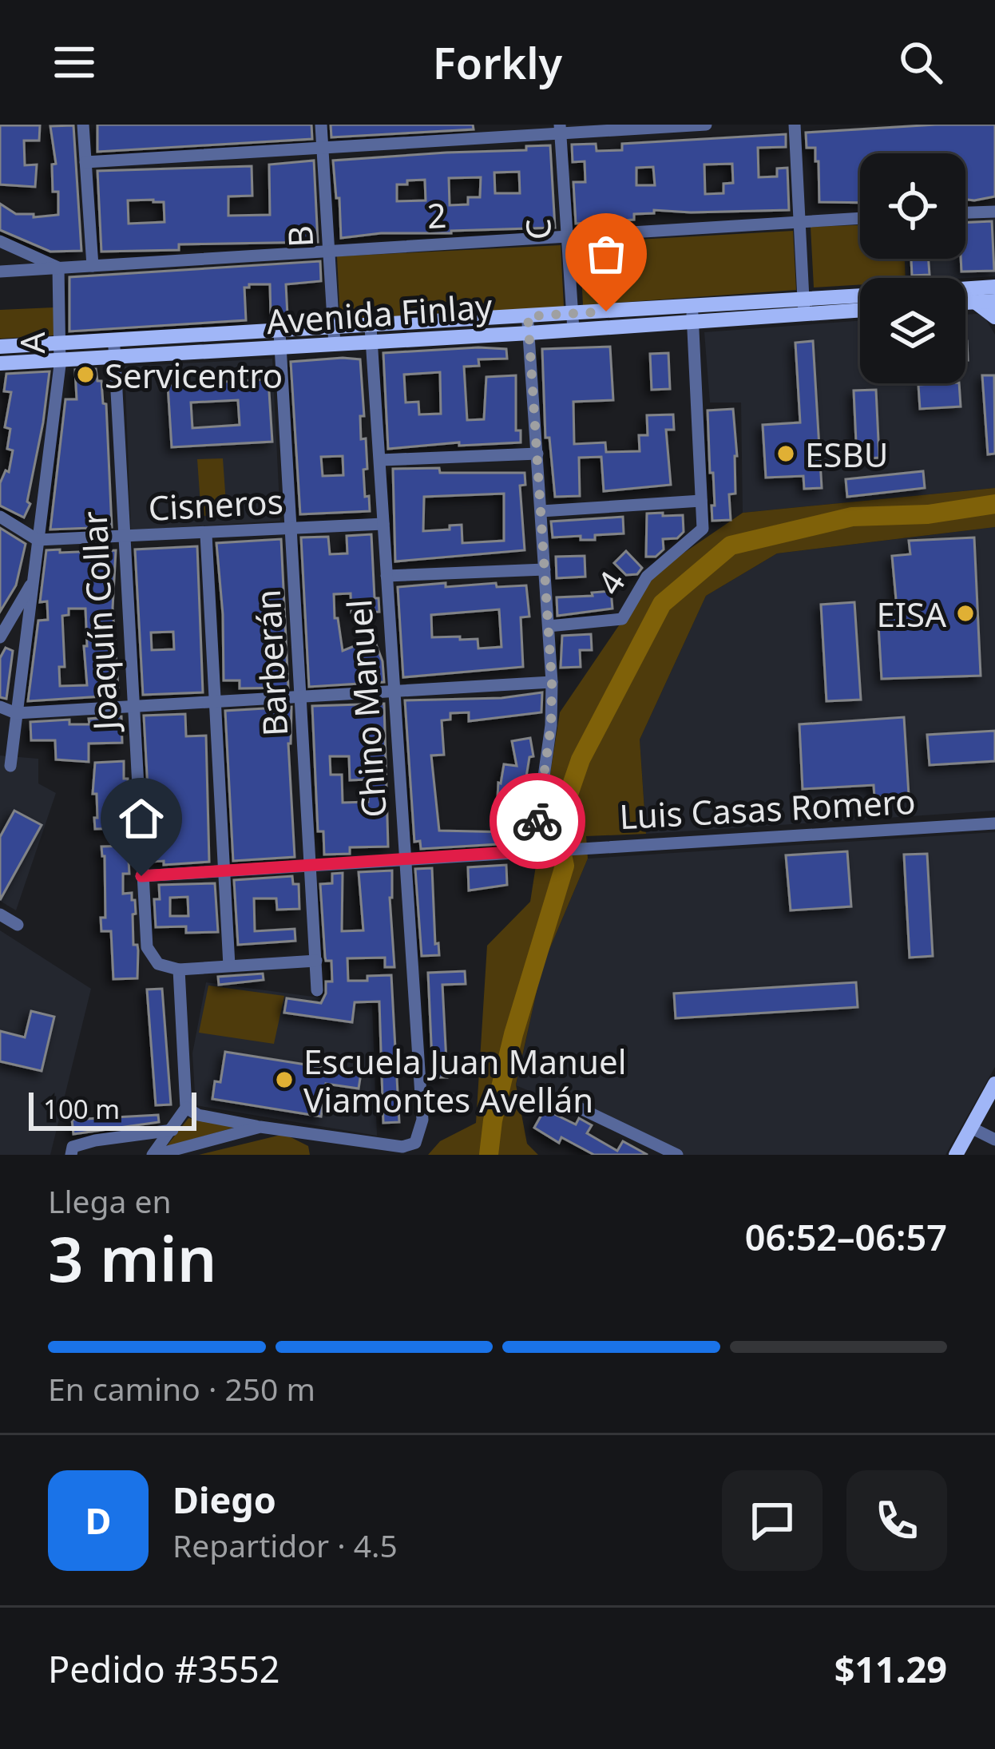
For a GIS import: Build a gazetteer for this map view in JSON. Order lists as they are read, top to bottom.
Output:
{
  "streets": {
    "main road": ["Avenida Finlay"],
    "street": [
      "2",
      "C",
      "B",
      "A",
      "Cisneros",
      "4",
      "Joaquín Collar",
      "Barberán",
      "Chino Manuel",
      "Luis Casas Romero"
    ]
  },
  "crossings": [
    ["2", "C"],
    ["2", "B"],
    ["2", "A"],
    ["C", "Avenida Finlay"],
    ["B", "Avenida Finlay"],
    ["Avenida Finlay", "A"],
    ["Avenida Finlay", "Joaquín Collar"],
    ["Avenida Finlay", "Barberán"],
    ["Avenida Finlay", "Chino Manuel"],
    ["A", "Cisneros"],
    ["Cisneros", "Joaquín Collar"],
    ["Cisneros", "Barberán"],
    ["Cisneros", "Chino Manuel"],
    ["Joaquín Collar", "Luis Casas Romero"],
    ["Barberán", "Luis Casas Romero"],
    ["Chino Manuel", "Luis Casas Romero"]
  ],
  "places": [
    "Servicentro",
    "ESBU",
    "EISA",
    "Escuela Juan Manuel Viamontes Avellán"
  ],
  "scale_bar": "100 m",
  "page": {
    "header": "Forkly",
    "scale": "100 m",
    "heading": ["3 min", "Llega en", "06:52–06:57"],
    "panel": [
      "Diego",
      "Repartidor · 4.5",
      "Pedido #3552",
      "$11.29"
    ],
    "bar": "En camino · 250 m",
    "round": "D"
  }
}
